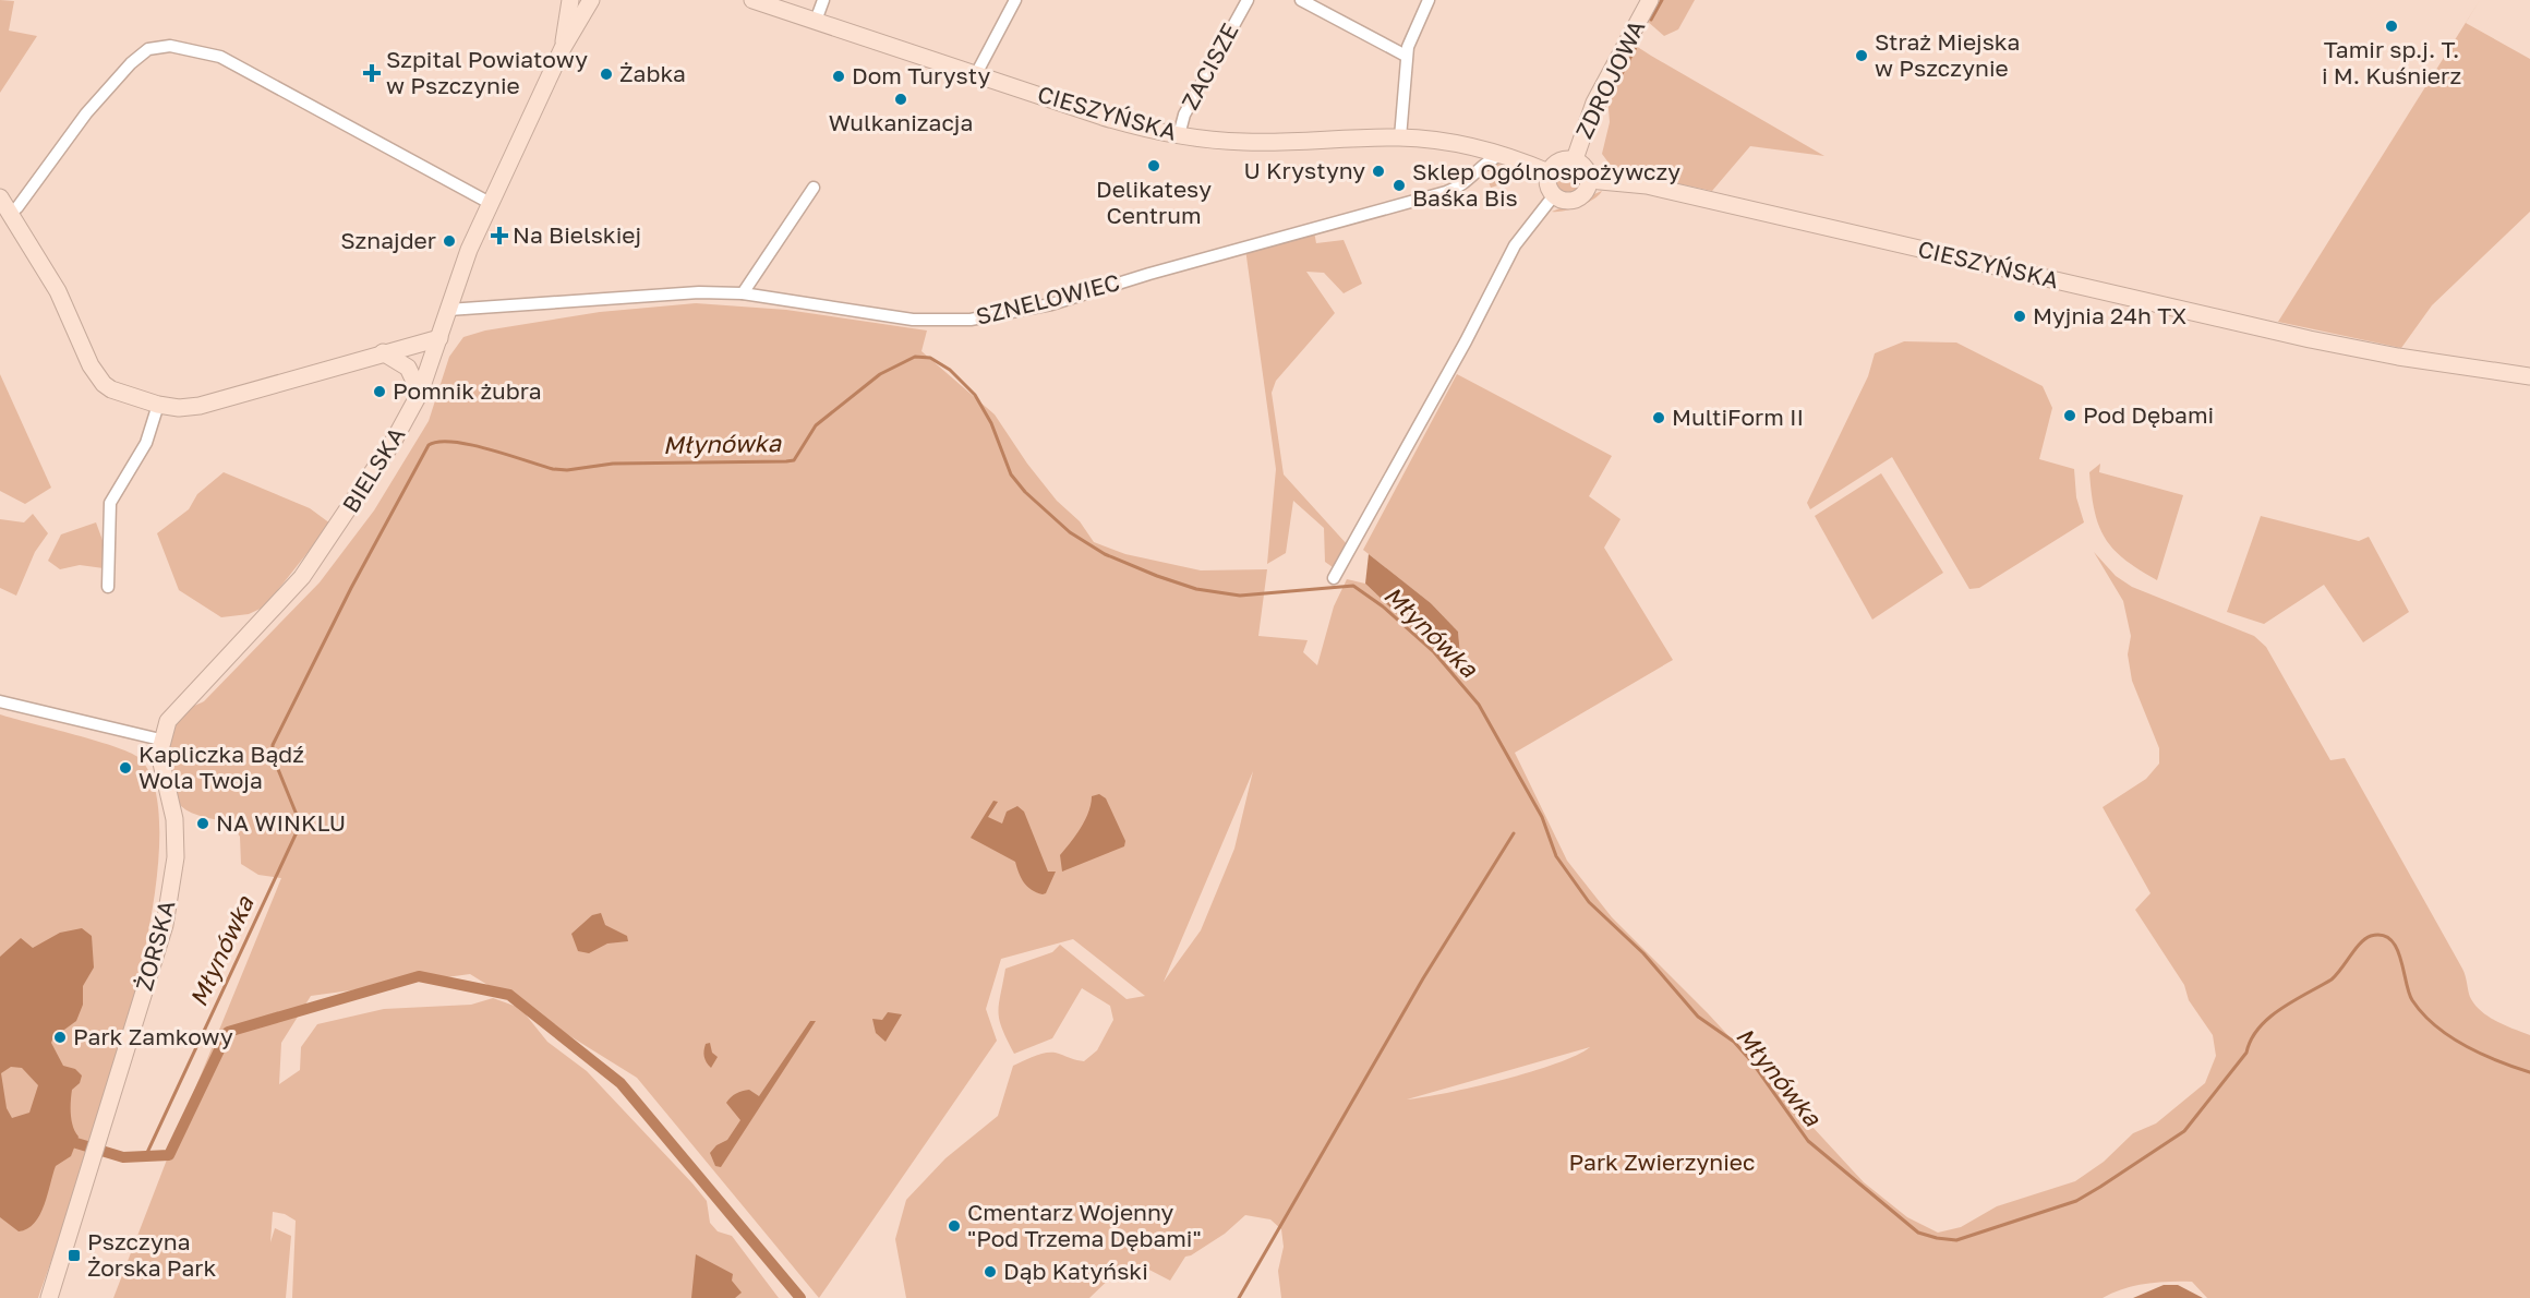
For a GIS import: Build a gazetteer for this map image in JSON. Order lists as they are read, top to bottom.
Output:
{
  "streets": {
    "main road": [
      "ZDROJOWA",
      "CIESZYŃSKA",
      "BIELSKA",
      "ŻORSKA"
    ],
    "street": ["ZACISZE", "SZNELOWIEC"]
  },
  "crossings": [
    ["ZACISZE", "CIESZYŃSKA"],
    ["ZDROJOWA", "CIESZYŃSKA"],
    ["CIESZYŃSKA", "SZNELOWIEC"],
    ["SZNELOWIEC", "BIELSKA"],
    ["BIELSKA", "ŻORSKA"]
  ],
  "water": ["Młynówka"],
  "parks": ["Park Zwierzyniec"],
  "places": {
    "other": [
      "Tamir sp.j. T. i M. Kuśnierz",
      "Straż Miejska w Pszczynie",
      "Żabka",
      "Dom Turysty",
      "Wulkanizacja",
      "Delikatesy Centrum",
      "U Krystyny",
      "Sklep Ogólnospożywczy Baśka Bis",
      "Sznajder",
      "Myjnia 24h TX",
      "Pomnik żubra",
      "Pod Dębami",
      "MultiForm II",
      "Kapliczka Bądź Wola Twoja",
      "NA WINKLU",
      "Park Zamkowy",
      "Cmentarz Wojenny \"Pod Trzema Dębami\"",
      "Dąb Katyński"
    ],
    "health": ["Szpital Powiatowy w Pszczynie", "Na Bielskiej"],
    "transit": ["Pszczyna Żorska Park"]
  }
}
